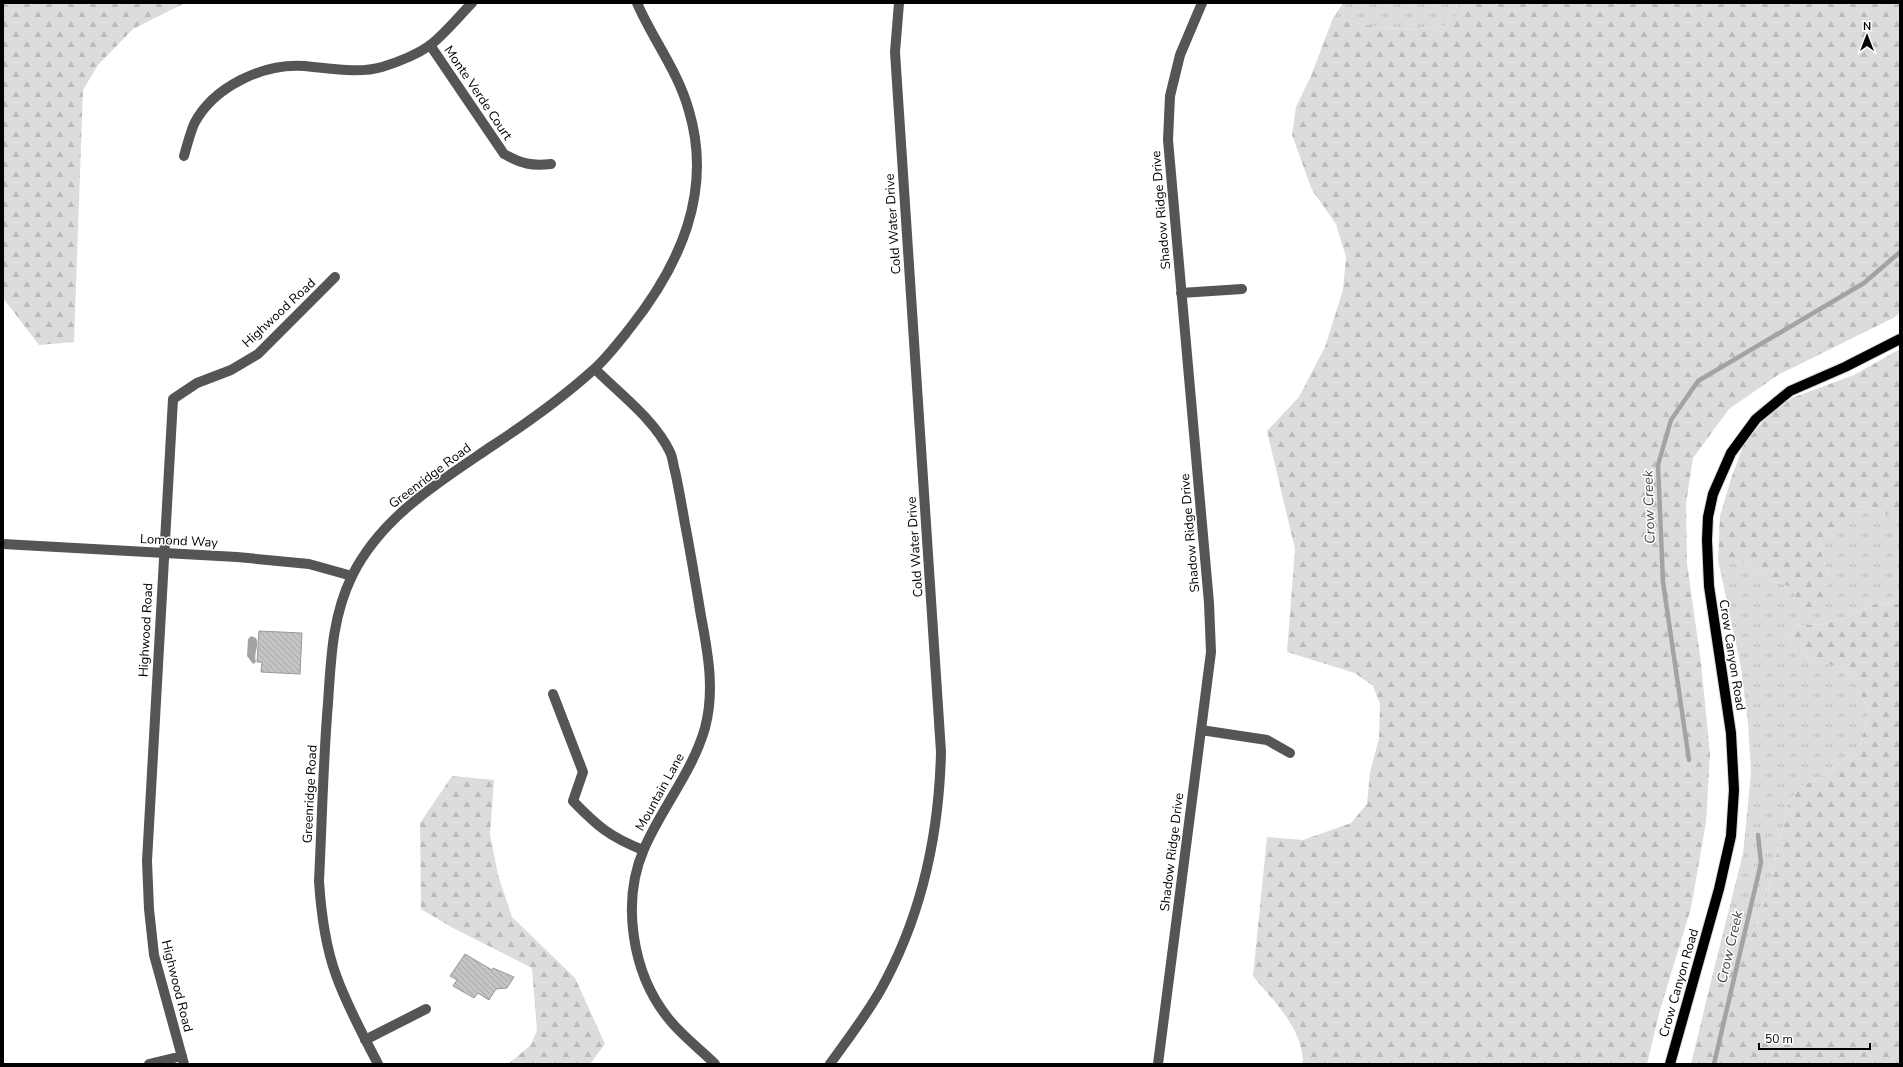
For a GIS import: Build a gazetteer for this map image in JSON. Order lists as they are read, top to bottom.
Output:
{
  "streets": {
    "main road": ["Crow Canyon Road"],
    "street": [
      "Monte Verde Court",
      "Shadow Ridge Drive",
      "Cold Water Drive",
      "Highwood Road",
      "Greenridge Road",
      "Lomond Way",
      "Mountain Lane"
    ]
  },
  "crossings": [
    ["Highwood Road", "Lomond Way"],
    ["Greenridge Road", "Lomond Way"],
    ["Greenridge Road", "Mountain Lane"]
  ],
  "water": ["Crow Creek"],
  "scale_bar": "50 m",
  "north": "top"
}
